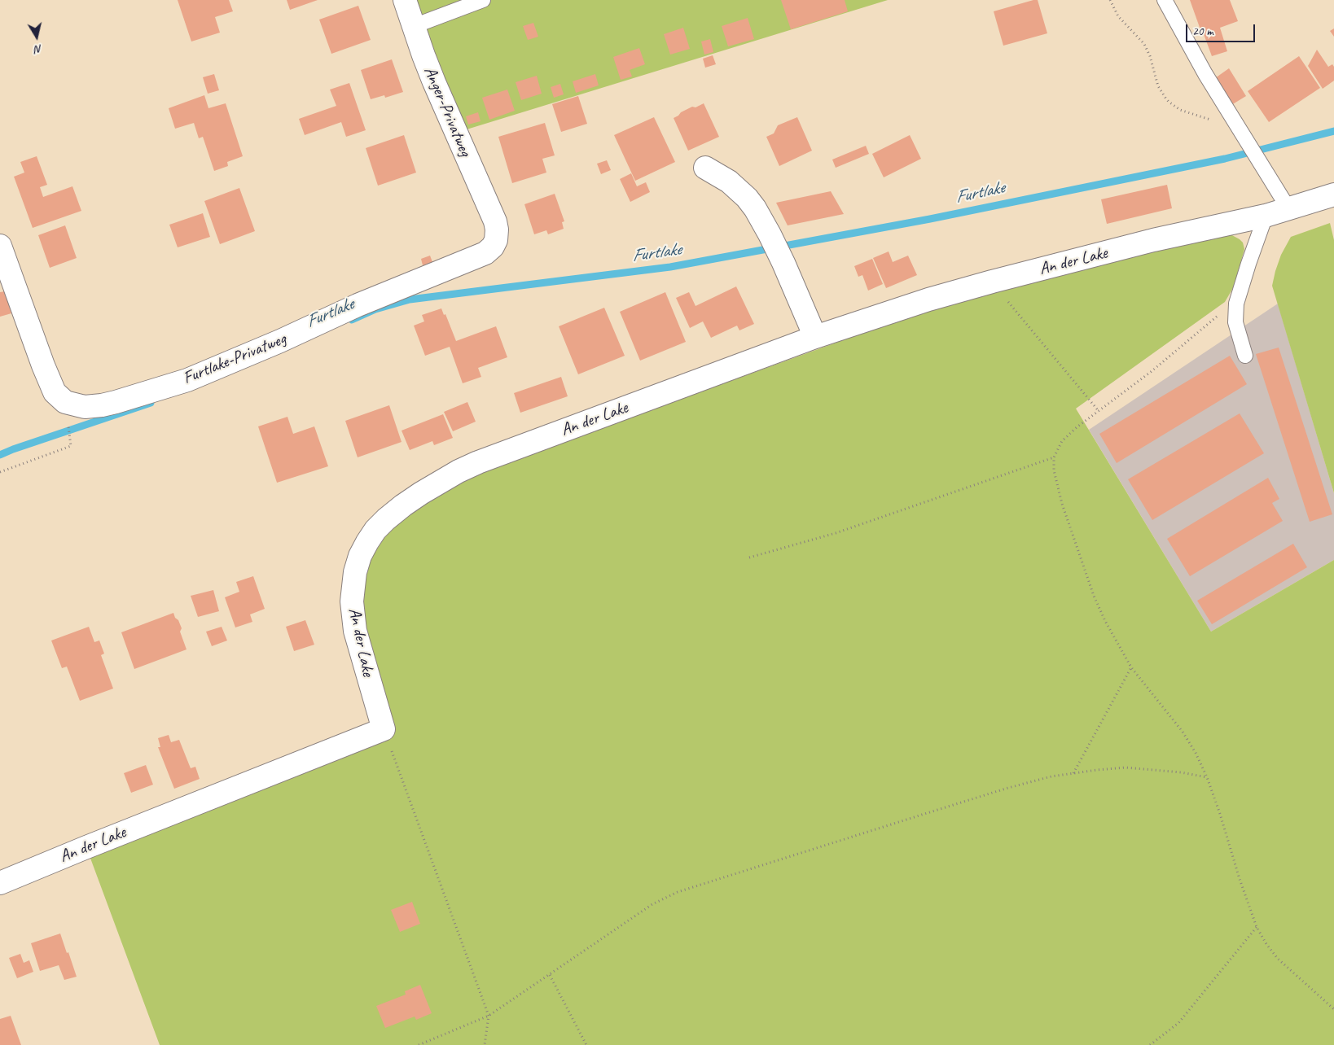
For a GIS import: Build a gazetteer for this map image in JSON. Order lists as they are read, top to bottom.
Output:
{
  "streets": {
    "street": ["Anger-Privatweg", "An der Lake", "Furtlake-Privatweg"]
  },
  "crossings": [
    ["Anger-Privatweg", "Furtlake-Privatweg"]
  ],
  "water": ["Furtlake"],
  "scale_bar": "20 m",
  "north": "bottom"
}
